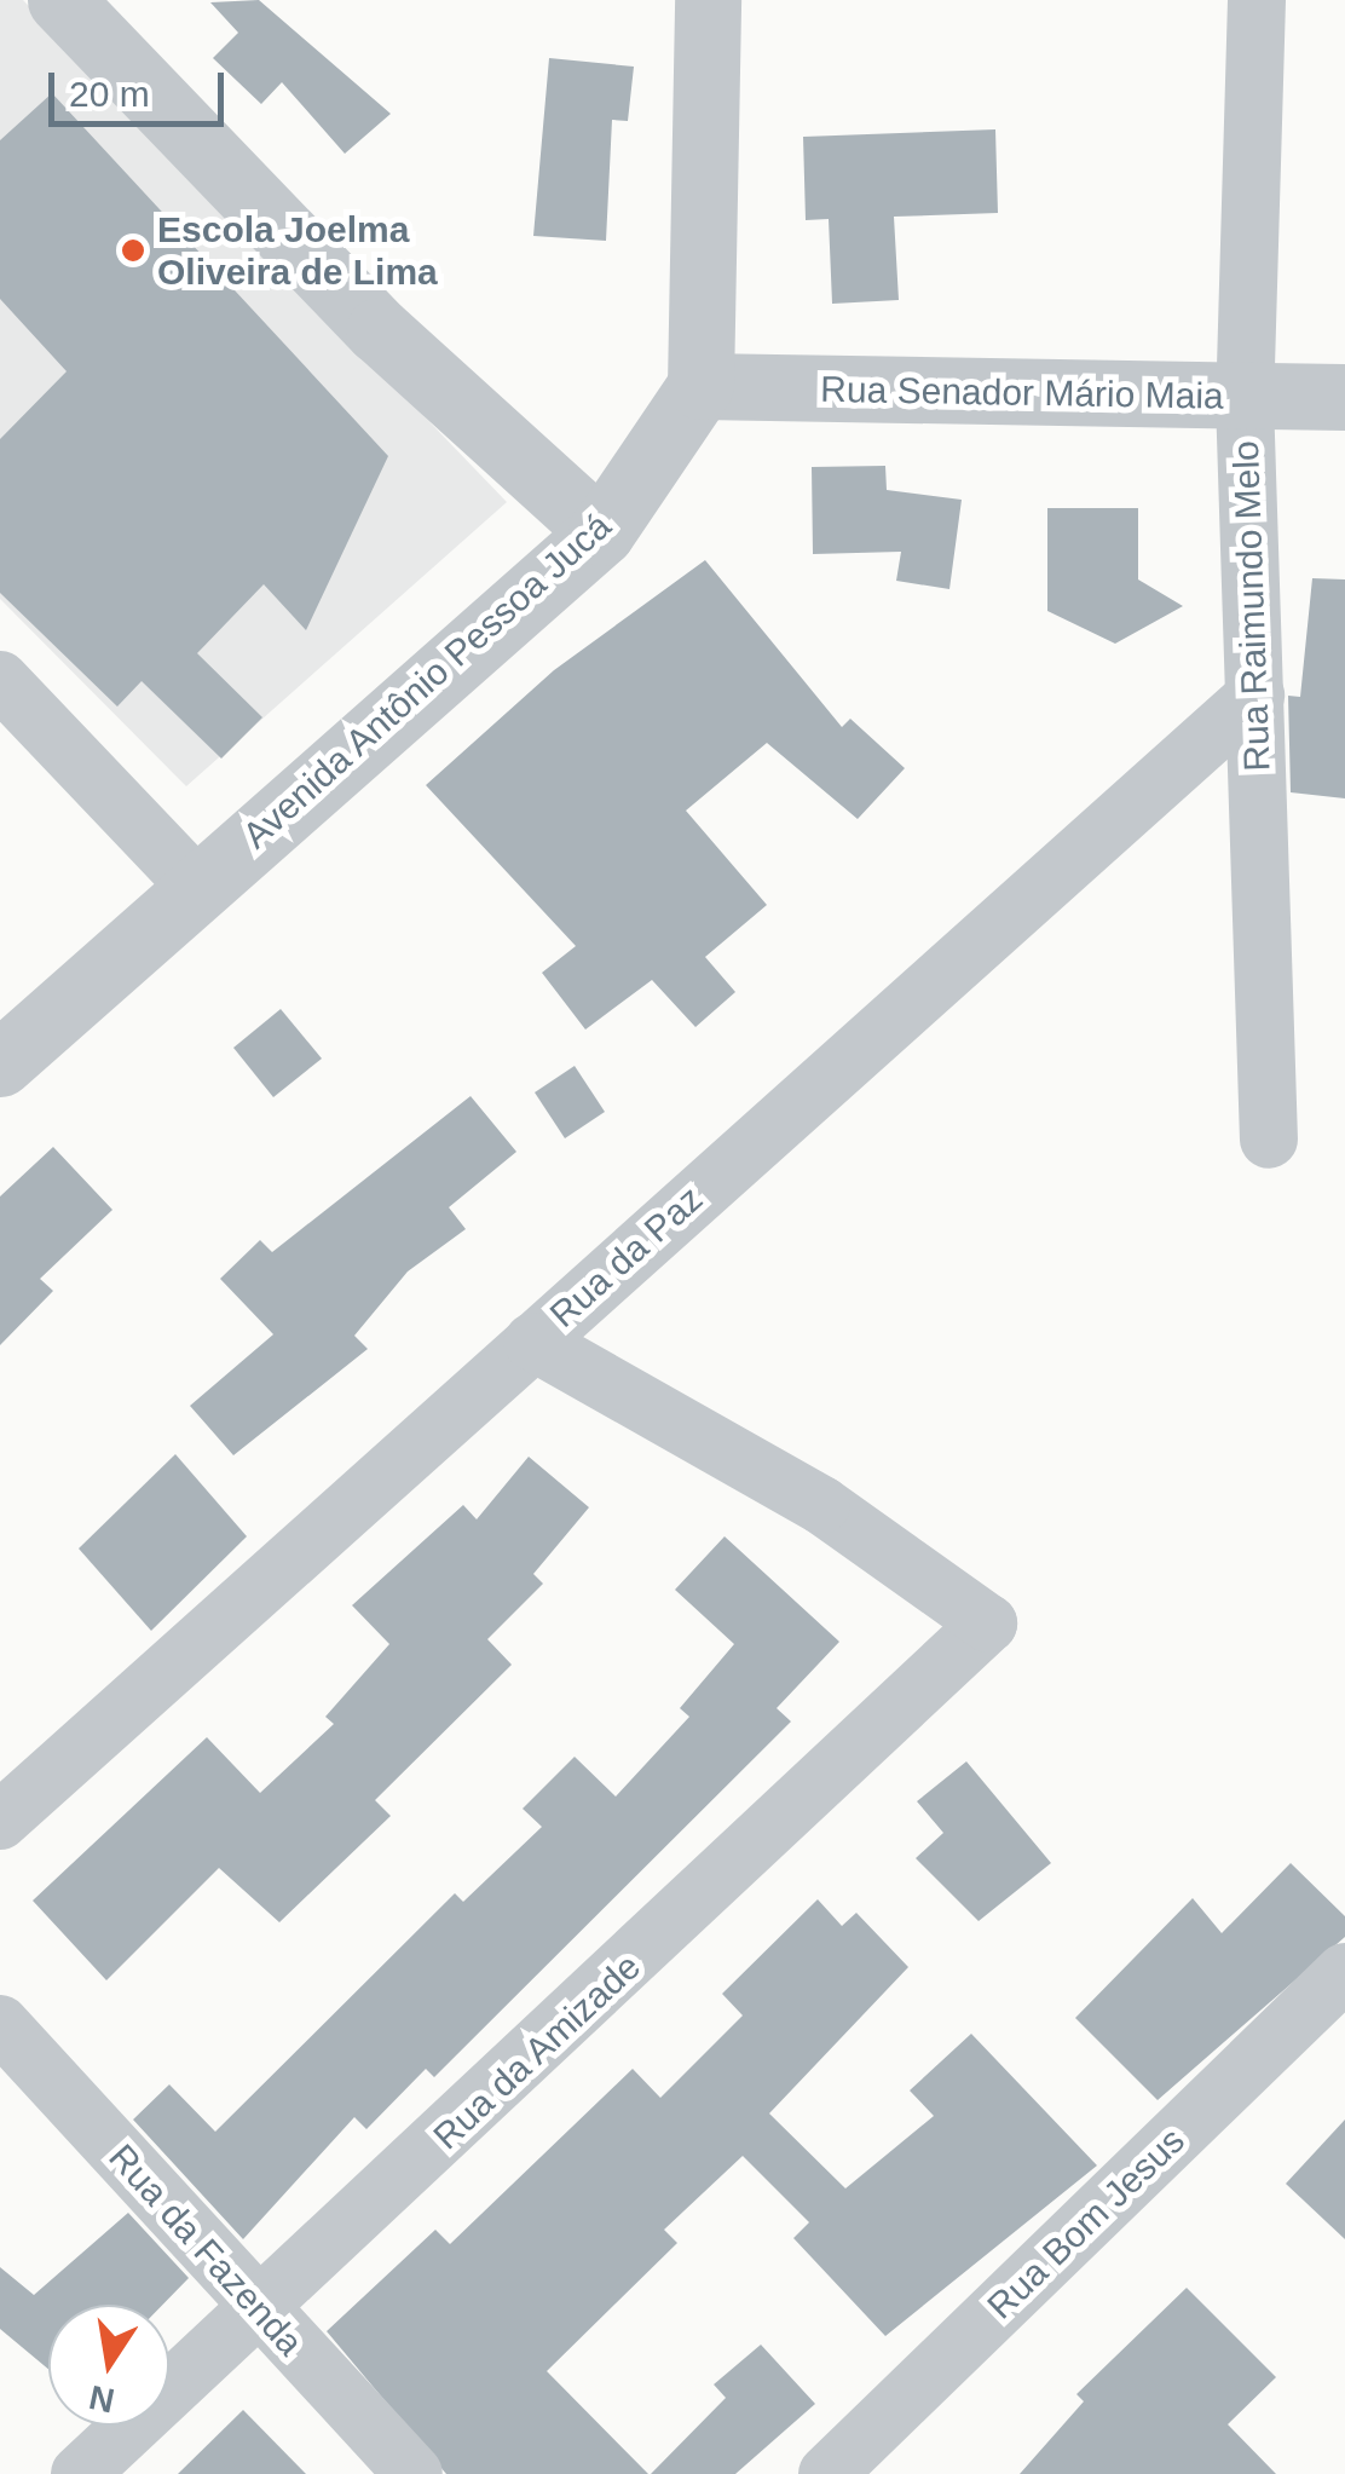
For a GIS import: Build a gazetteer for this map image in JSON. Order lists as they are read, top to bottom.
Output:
{
  "streets": {
    "street": [
      "Rua Senador Mário Maia",
      "Rua Raimundo Melo",
      "Avenida Antônio Pessoa Jucá",
      "Rua da Paz",
      "Rua da Amizade",
      "Rua Bom Jesus",
      "Rua da Fazenda"
    ]
  },
  "crossings": [
    ["Rua Senador Mário Maia", "Rua Raimundo Melo"],
    ["Rua Senador Mário Maia", "Avenida Antônio Pessoa Jucá"],
    ["Rua Raimundo Melo", "Rua da Paz"],
    ["Rua da Paz", "Rua da Amizade"],
    ["Rua da Amizade", "Rua da Fazenda"]
  ],
  "places": ["Escola Joelma Oliveira de Lima"],
  "scale_bar": "20 m",
  "north": "bottom"
}
